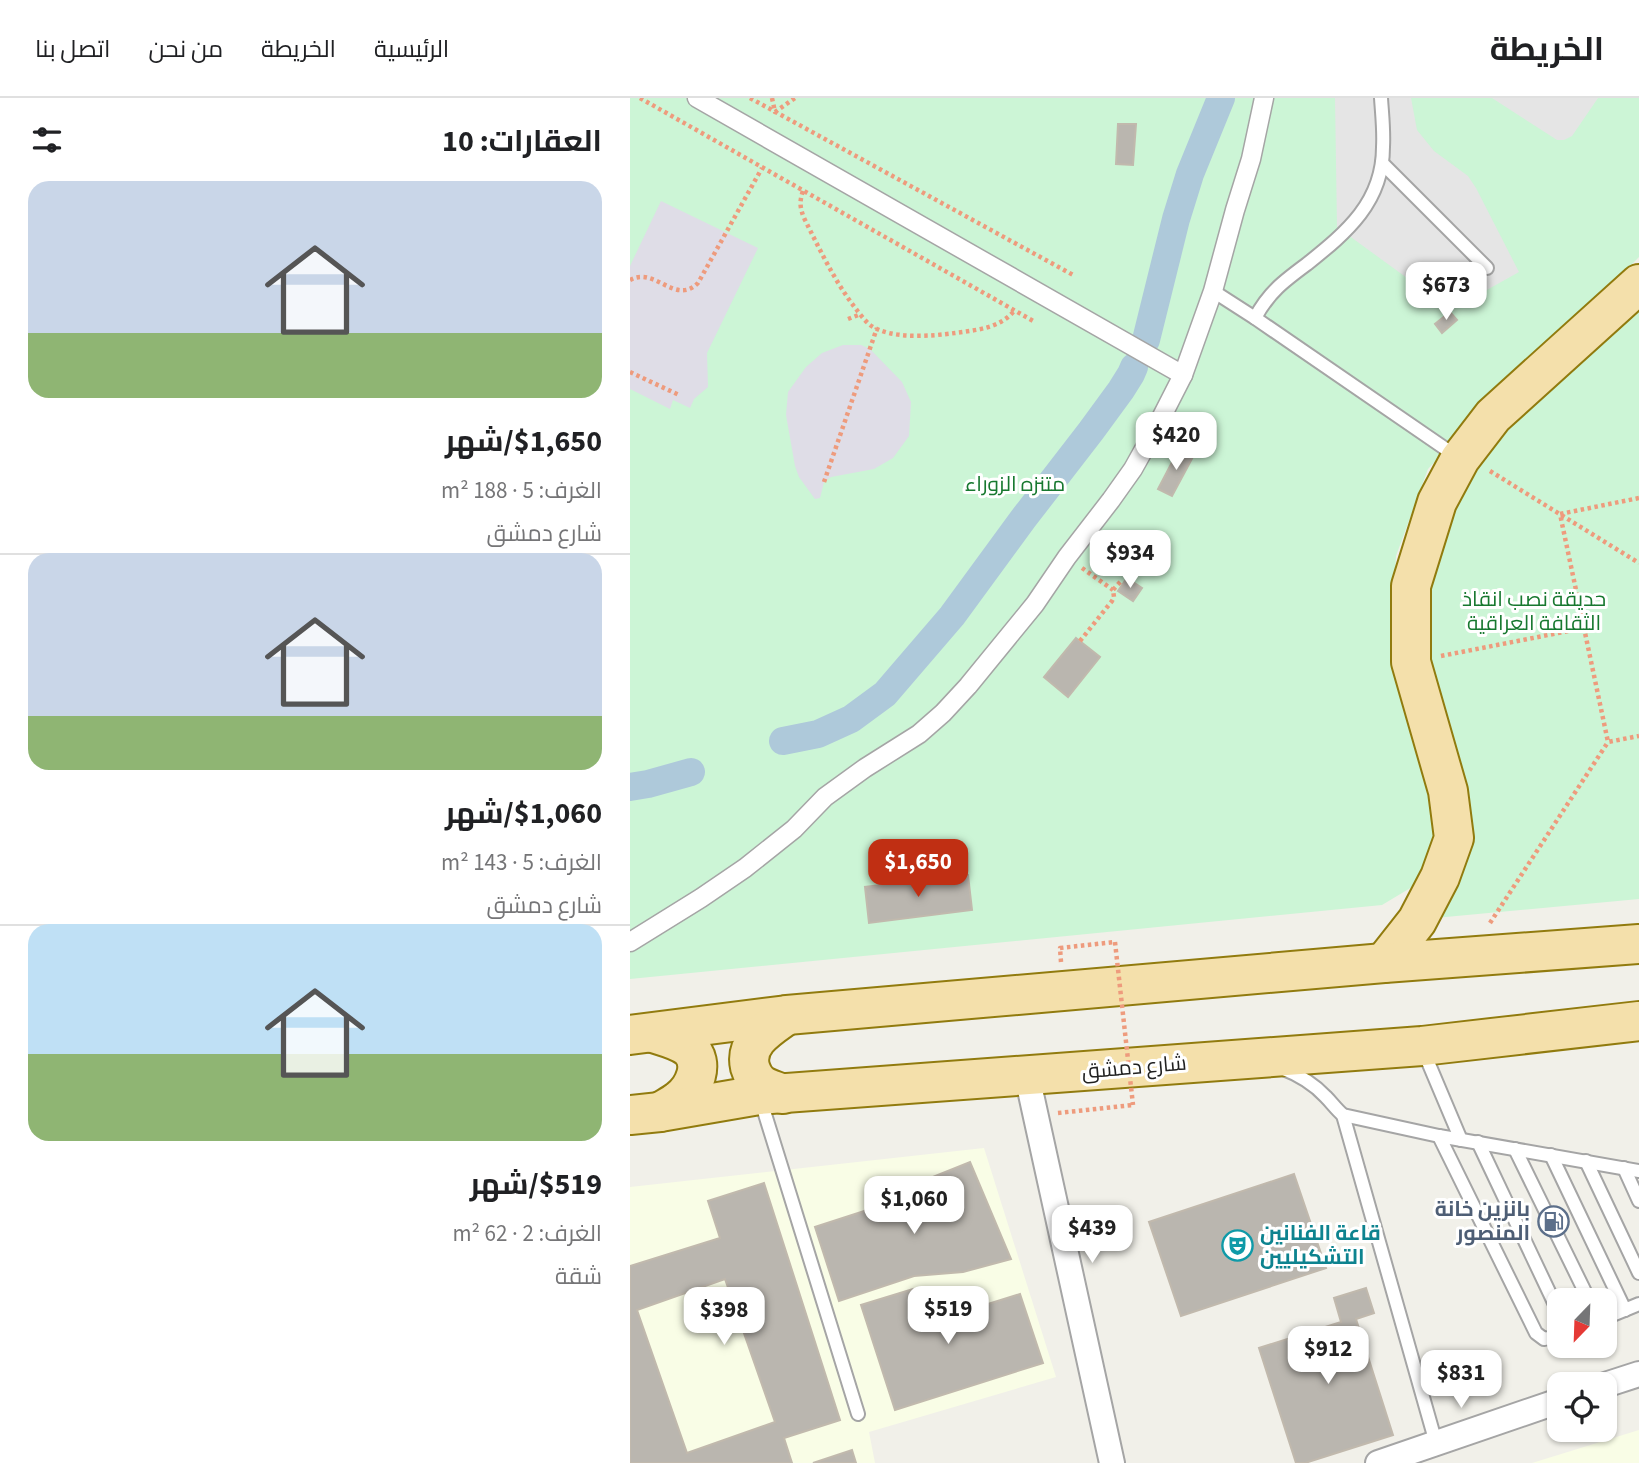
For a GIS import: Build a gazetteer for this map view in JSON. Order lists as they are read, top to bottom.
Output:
{
  "streets": {
    "main road": ["شارع دمشق"]
  },
  "parks": ["متنزه الزوراء", "حديقة نصب انقاذ الثقافة العراقية"],
  "places": {
    "fuel station": ["بانزين خانة المنصور"],
    "theatre": ["قاعة الفنانين التشكيليين"]
  },
  "north": "bottom left",
  "page": {
    "header": "الخريطة",
    "nav": [
      "الرئيسية",
      "الخريطة",
      "من نحن",
      "اتصل بنا"
    ],
    "heading": "العقارات: 10",
    "list": [
      {
        "name": "$1,650/شهر",
        "note": "الغرف: 5 · 188 m² · شارع دمشق"
      },
      {
        "name": "$1,060/شهر",
        "note": "الغرف: 5 · 143 m² · شارع دمشق"
      },
      {
        "name": "$519/شهر",
        "note": "الغرف: 2 · 62 m² · شقة"
      }
    ],
    "price": [
      "$673",
      "$420",
      "$934",
      "$1,650",
      "$1,060",
      "$439",
      "$519",
      "$398",
      "$912",
      "$831"
    ]
  }
}
